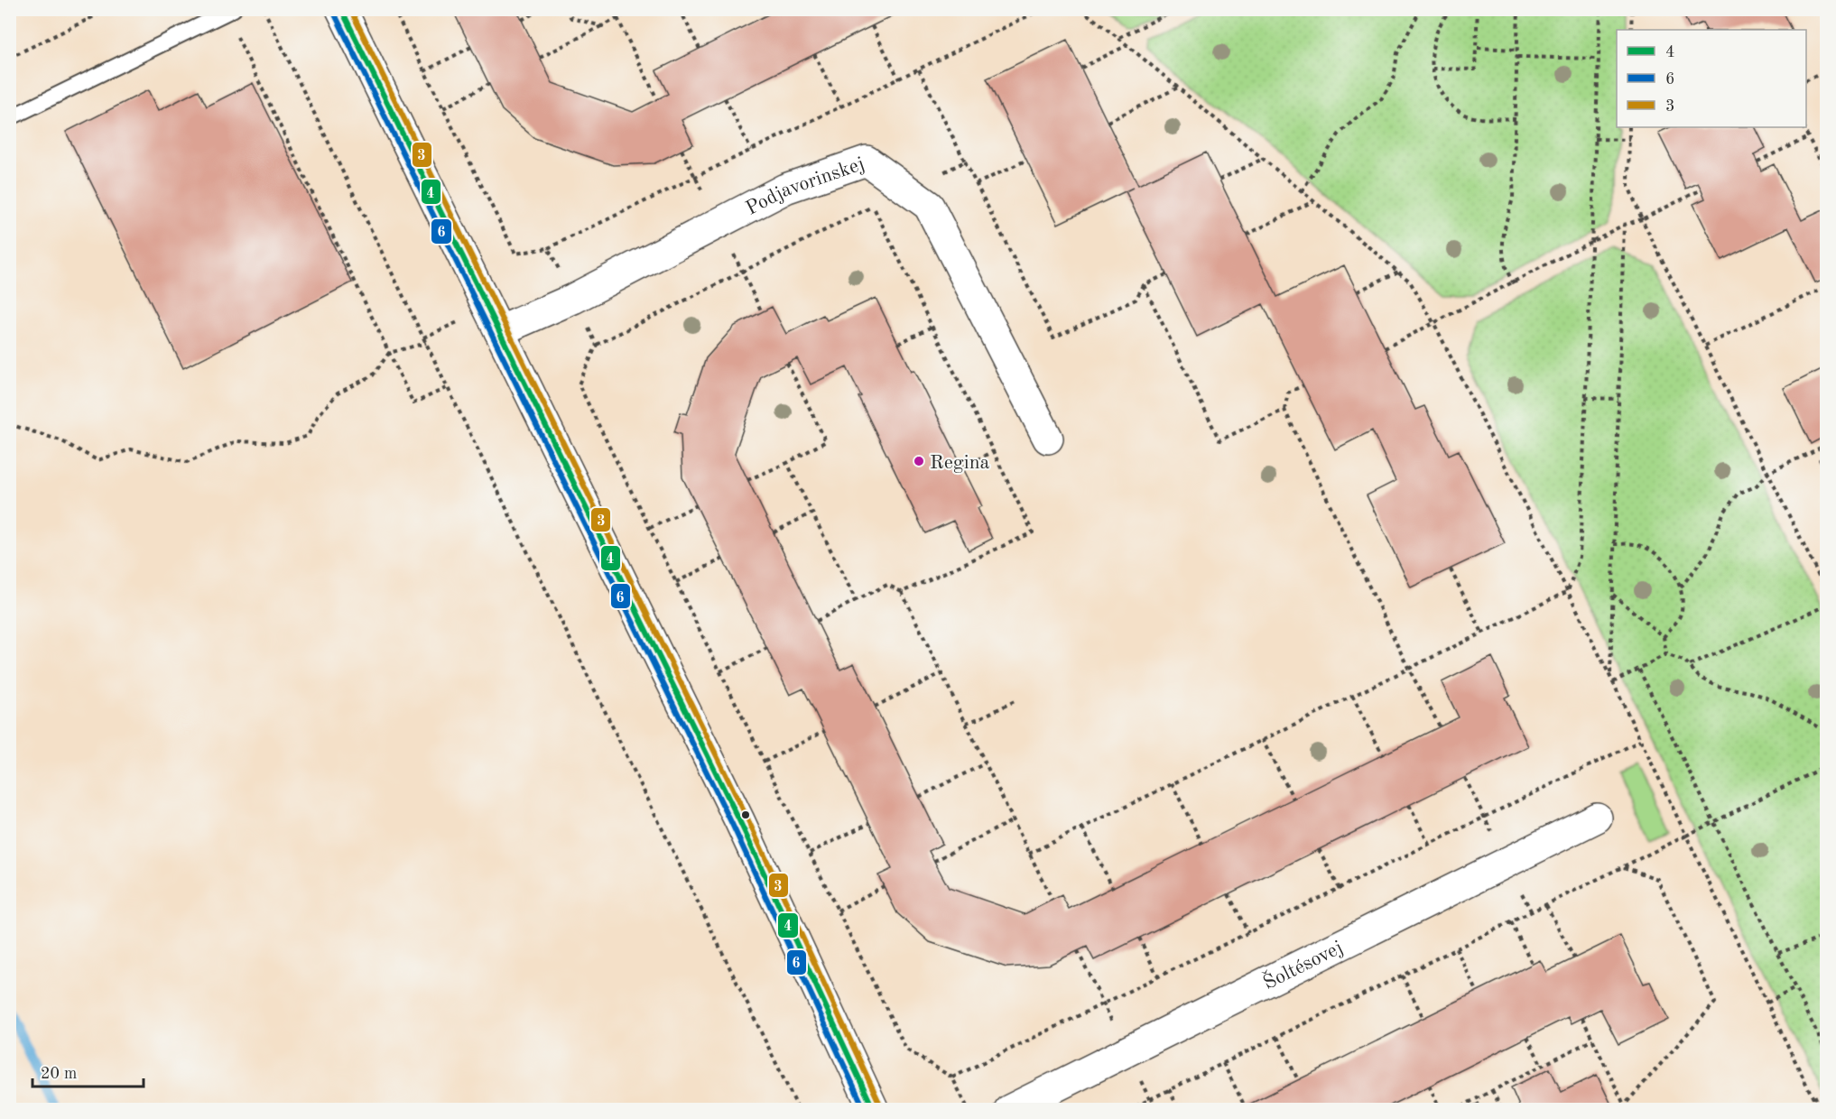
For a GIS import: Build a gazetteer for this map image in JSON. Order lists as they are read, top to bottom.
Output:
{
  "streets": {
    "street": ["Podjavorinskej", "Šoltésovej"]
  },
  "places": ["Regina"],
  "lines": ["transit line 4", "transit line 3", "transit line 6"],
  "legend": ["4", "6", "3"],
  "scale_bar": "20 m"
}
